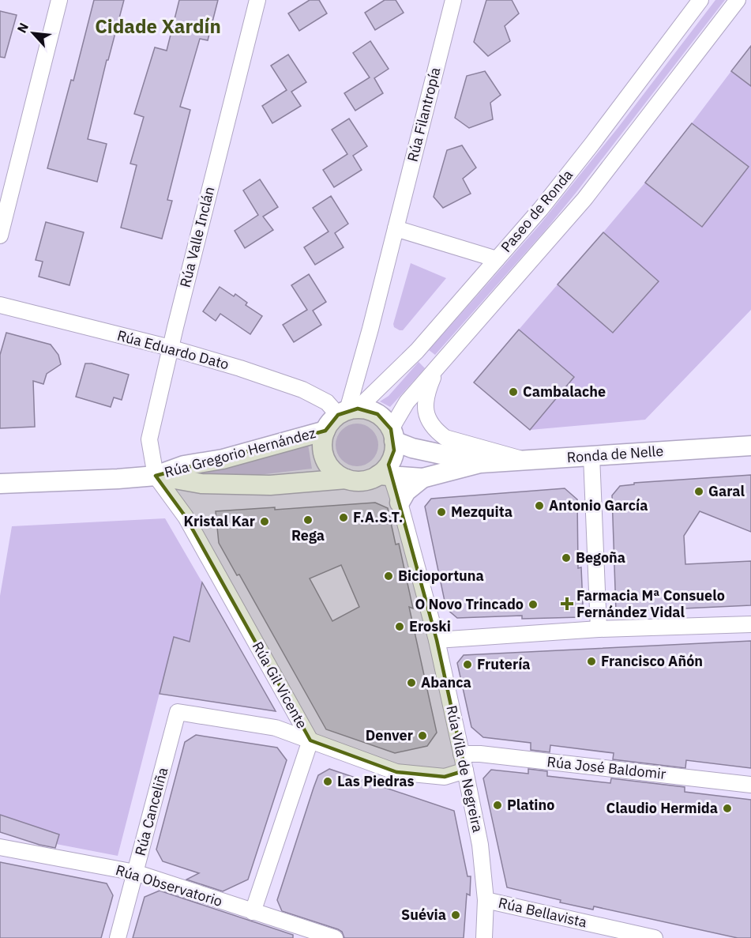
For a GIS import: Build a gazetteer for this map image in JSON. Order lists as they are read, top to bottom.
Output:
{
  "streets": {
    "street": [
      "Rúa Filantropía",
      "Paseo de Ronda",
      "Rúa Valle Inclán",
      "Rúa Eduardo Dato",
      "Rúa Gregorio Hernández",
      "Ronda de Nelle",
      "Rúa Gil Vicente",
      "Rúa José Baldomir",
      "Rúa Vila de Negreira",
      "Rúa Canceliña",
      "Rúa Observatorio",
      "Rúa Bellavista"
    ]
  },
  "crossings": [
    ["Rúa Filantropía", "Paseo de Ronda"],
    ["Rúa Filantropía", "Rúa Eduardo Dato"],
    ["Rúa Filantropía", "Rúa Gregorio Hernández"],
    ["Rúa Filantropía", "Ronda de Nelle"],
    ["Rúa Filantropía", "Rúa Vila de Negreira"],
    ["Paseo de Ronda", "Rúa Eduardo Dato"],
    ["Paseo de Ronda", "Rúa Gregorio Hernández"],
    ["Paseo de Ronda", "Ronda de Nelle"],
    ["Paseo de Ronda", "Rúa Vila de Negreira"],
    ["Rúa Valle Inclán", "Rúa Eduardo Dato"],
    ["Rúa Valle Inclán", "Rúa Gregorio Hernández"],
    ["Rúa Valle Inclán", "Rúa Gil Vicente"],
    ["Rúa Eduardo Dato", "Rúa Gregorio Hernández"],
    ["Rúa Eduardo Dato", "Ronda de Nelle"],
    ["Rúa Eduardo Dato", "Rúa Vila de Negreira"],
    ["Rúa Gregorio Hernández", "Ronda de Nelle"],
    ["Rúa Gregorio Hernández", "Rúa Gil Vicente"],
    ["Rúa Gregorio Hernández", "Rúa Vila de Negreira"],
    ["Ronda de Nelle", "Rúa Vila de Negreira"],
    ["Rúa Gil Vicente", "Rúa Canceliña"],
    ["Rúa Gil Vicente", "Rúa Observatorio"],
    ["Rúa José Baldomir", "Rúa Vila de Negreira"],
    ["Rúa Vila de Negreira", "Rúa Bellavista"],
    ["Rúa Canceliña", "Rúa Observatorio"]
  ],
  "districts": ["Cidade Xardín"],
  "places": {
    "other": [
      "Cambalache",
      "Garal",
      "Antonio García",
      "Mezquita",
      "F.A.S.T.",
      "Rega",
      "Kristal Kar",
      "Begoña",
      "Bicioportuna",
      "O Novo Trincado",
      "Eroski",
      "Francisco Añón",
      "Frutería",
      "Abanca",
      "Denver",
      "Las Piedras",
      "Platino",
      "Claudio Hermida",
      "Suévia"
    ],
    "health": ["Farmacia Mª Consuelo Fernández Vidal"]
  },
  "north": "top left"
}
